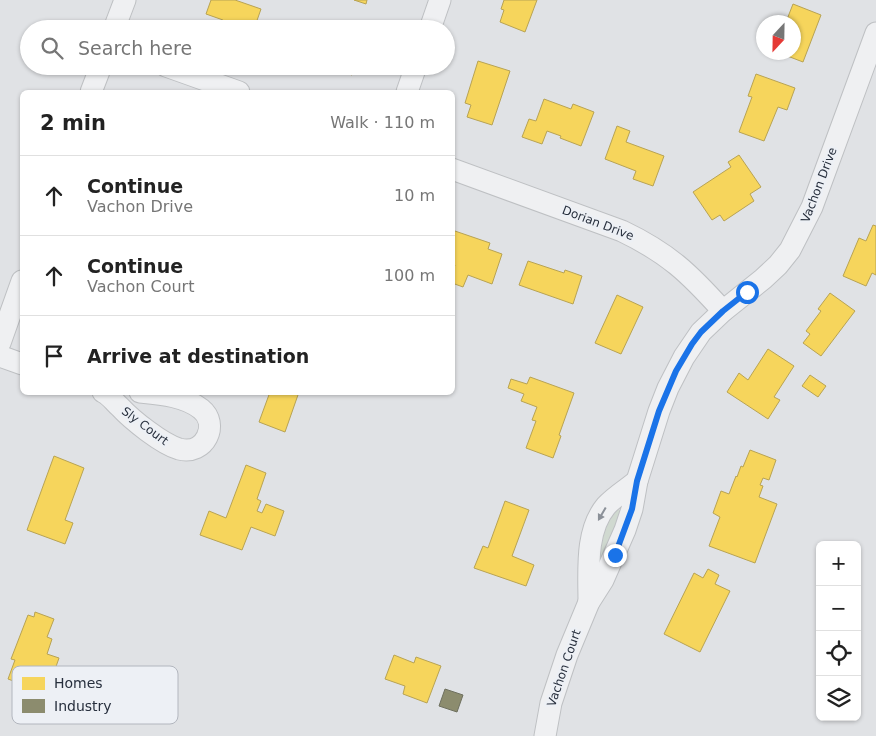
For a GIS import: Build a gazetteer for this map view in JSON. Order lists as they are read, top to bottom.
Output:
{
  "streets": {
    "street": [
      "Vachon Drive",
      "Dorian Drive",
      "Sly Court",
      "Vachon Court"
    ]
  },
  "crossings": [
    ["Vachon Drive", "Dorian Drive"],
    ["Vachon Drive", "Vachon Court"],
    ["Dorian Drive", "Vachon Court"]
  ],
  "legend": ["Homes", "Industry"],
  "north": "bottom",
  "page": {
    "search": "Search here",
    "heading": ["2 min", "Walk · 110 m"],
    "list": [
      ["Continue", "Vachon Drive", "10 m"],
      ["Continue", "Vachon Court", "100 m"],
      "Arrive at destination"
    ],
    "map_buttons": ["+", "−"]
  }
}
